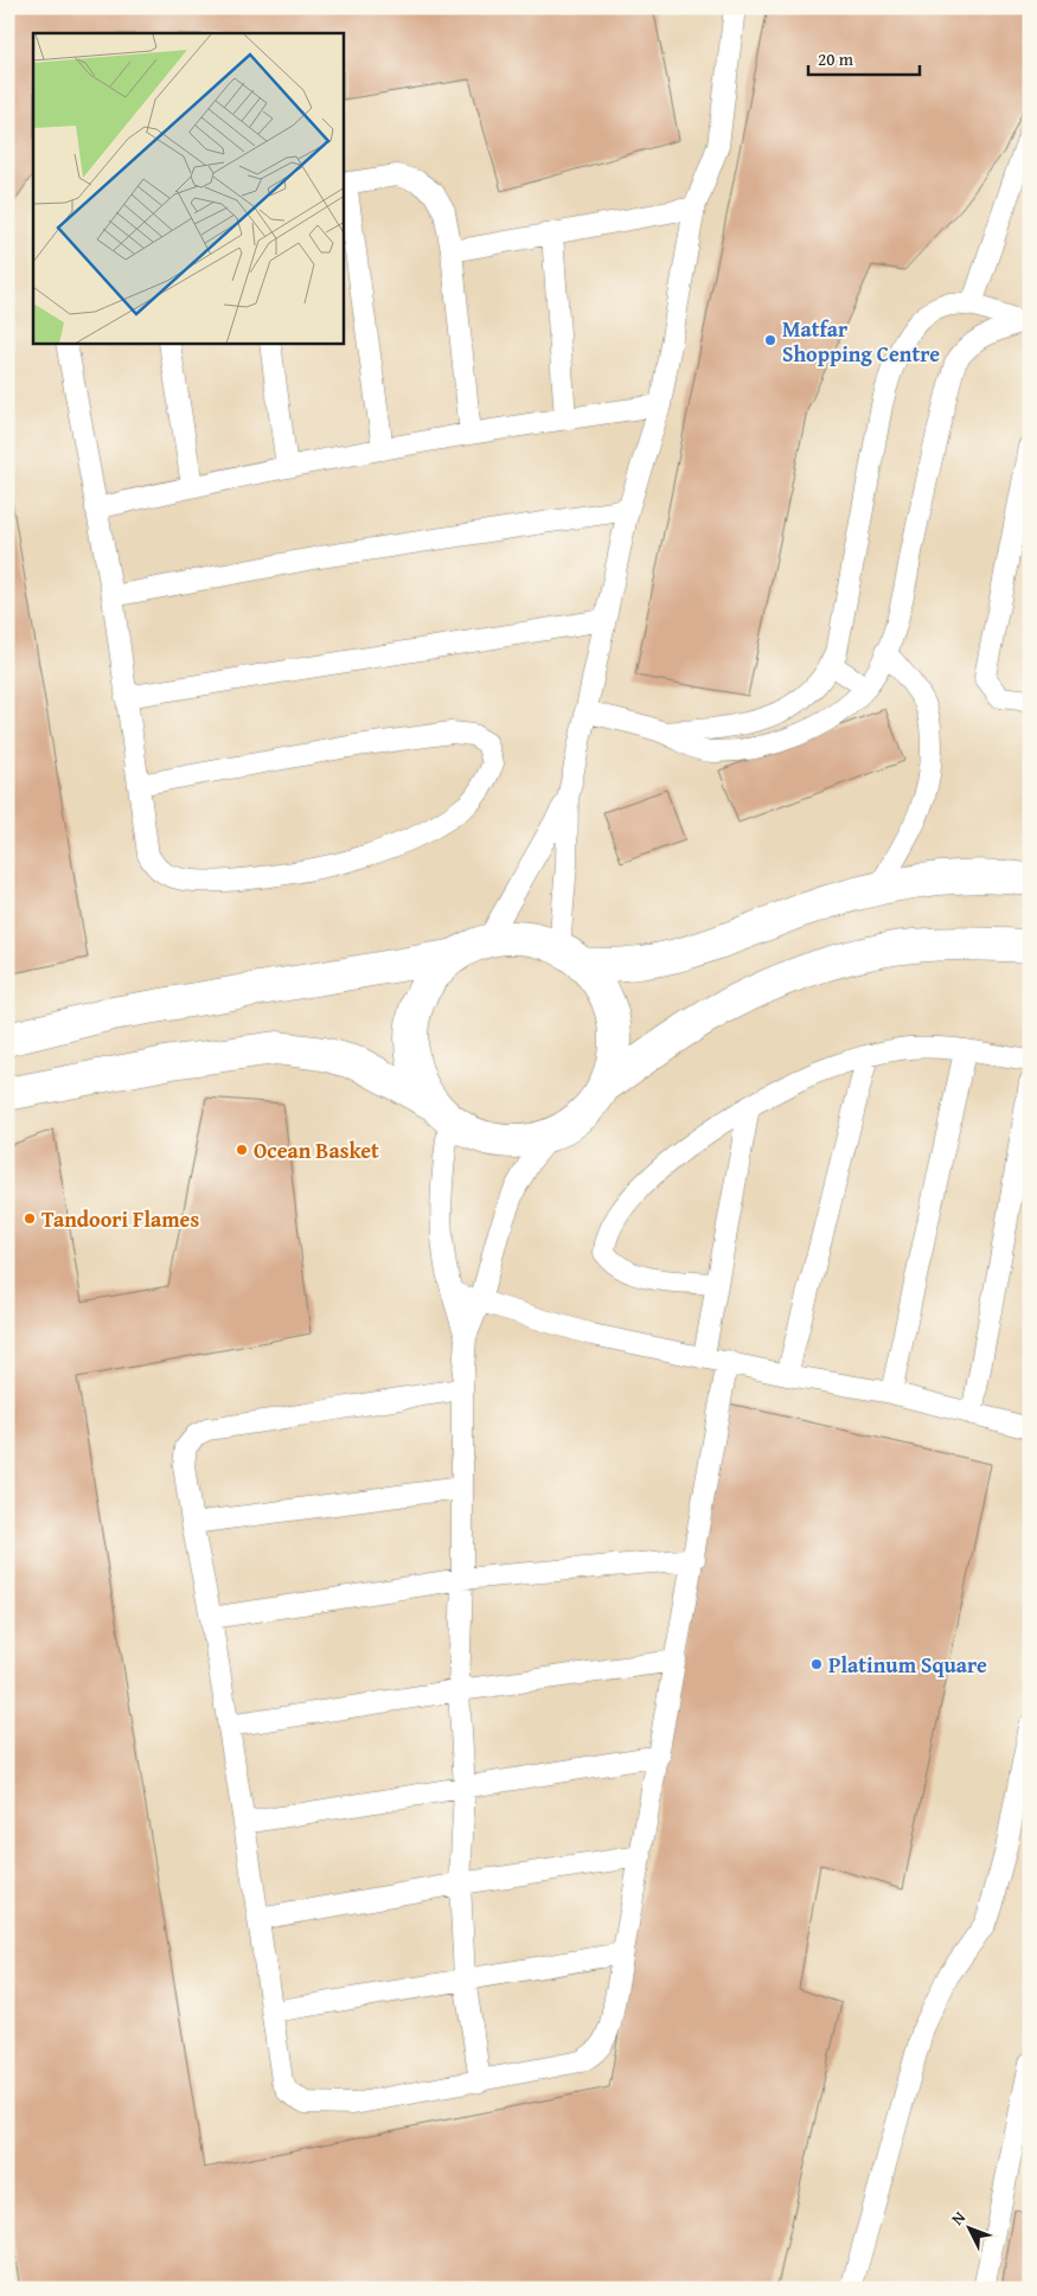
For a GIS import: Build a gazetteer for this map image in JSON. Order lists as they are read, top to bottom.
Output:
{
  "places": [
    "Matfar Shopping Centre",
    "Ocean Basket",
    "Tandoori Flames",
    "Platinum Square"
  ],
  "scale_bar": "20 m",
  "north": "top left"
}
